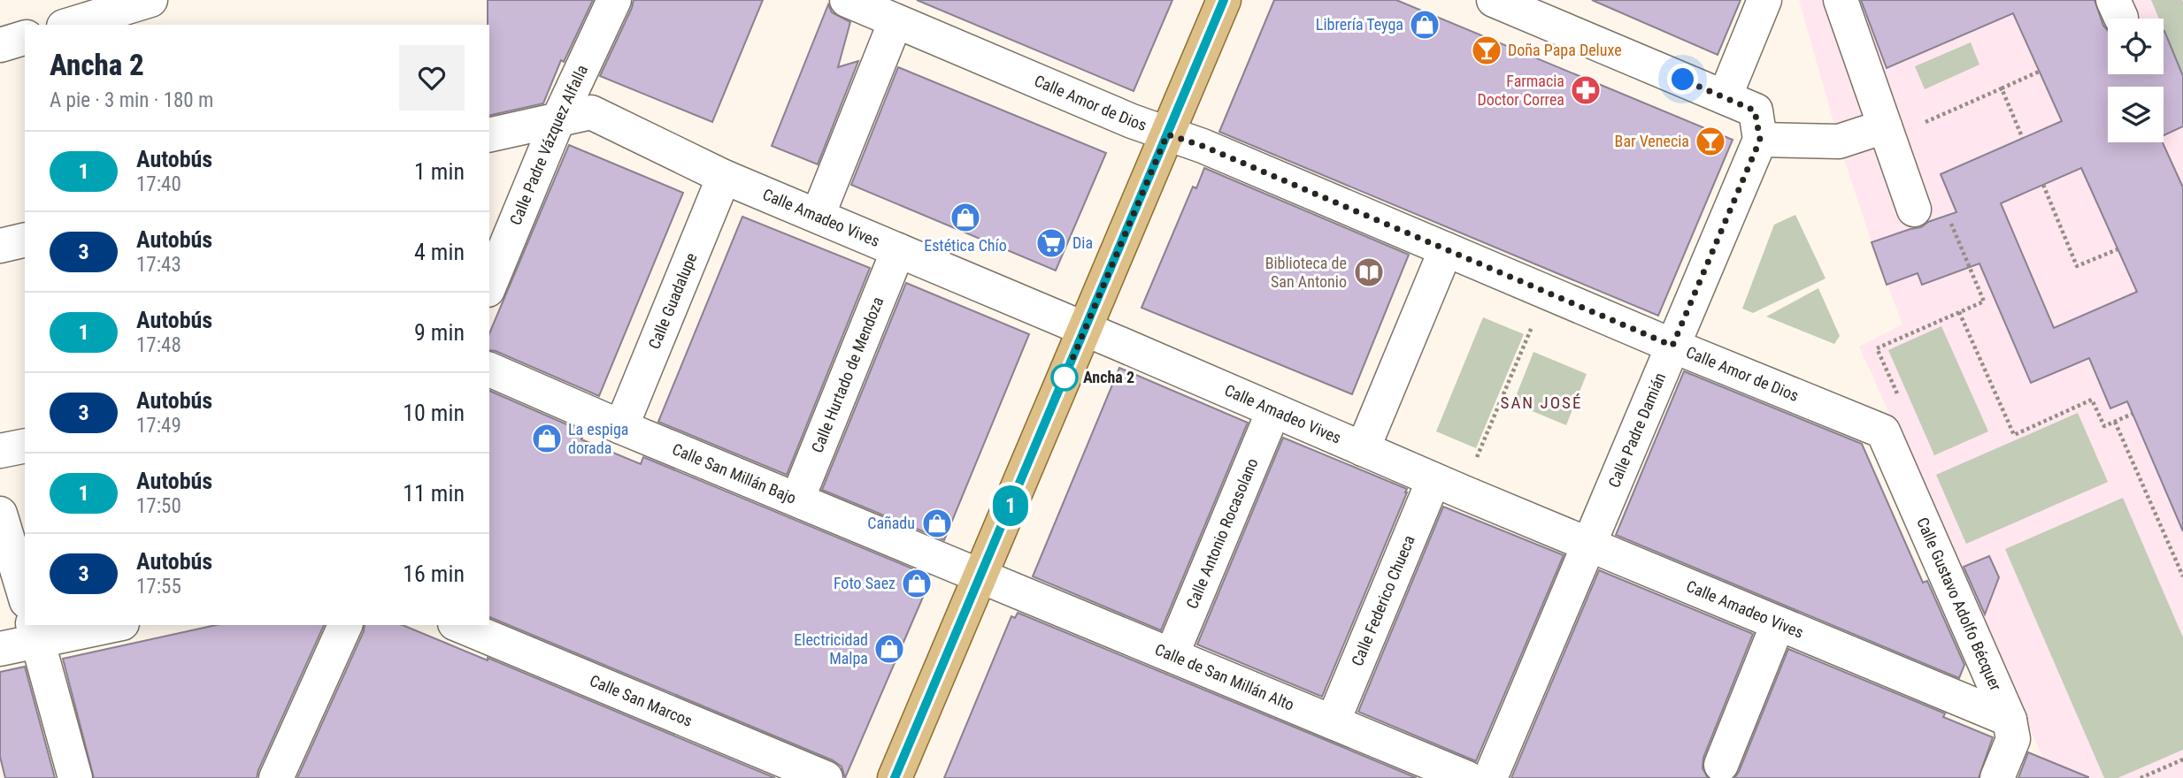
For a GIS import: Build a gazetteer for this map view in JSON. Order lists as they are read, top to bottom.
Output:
{
  "streets": {
    "street": [
      "Calle Amor de Dios",
      "Calle Padre Vázquez Alfalla",
      "Calle Amadeo Vives",
      "Calle Guadalupe",
      "Calle Hurtado de Mendoza",
      "Calle Padre Damián",
      "Calle San Millán Bajo",
      "Calle Antonio Rocasolano",
      "Calle Federico Chueca",
      "Calle Gustavo Adolfo Bécquer",
      "Calle de San Millán Alto",
      "Calle San Marcos"
    ]
  },
  "crossings": [
    ["Calle Amor de Dios", "Calle Padre Damián"],
    ["Calle Amor de Dios", "Calle Gustavo Adolfo Bécquer"],
    ["Calle Padre Vázquez Alfalla", "Calle Amadeo Vives"],
    ["Calle Amadeo Vives", "Calle Guadalupe"],
    ["Calle Amadeo Vives", "Calle Hurtado de Mendoza"],
    ["Calle Amadeo Vives", "Calle Padre Damián"],
    ["Calle Amadeo Vives", "Calle Antonio Rocasolano"],
    ["Calle Amadeo Vives", "Calle Federico Chueca"],
    ["Calle Amadeo Vives", "Calle Gustavo Adolfo Bécquer"],
    ["Calle Guadalupe", "Calle San Millán Bajo"],
    ["Calle Hurtado de Mendoza", "Calle San Millán Bajo"],
    ["Calle San Millán Bajo", "Calle de San Millán Alto"],
    ["Calle Antonio Rocasolano", "Calle de San Millán Alto"],
    ["Calle Federico Chueca", "Calle de San Millán Alto"]
  ],
  "districts": ["SAN JOSÉ"],
  "places": {
    "shop": [
      "Librería Teyga",
      "Estética Chío",
      "La espiga dorada",
      "Cañadu",
      "Foto Saez",
      "Electricidad Malpa"
    ],
    "bar": ["Doña Papa Deluxe", "Bar Venecia"],
    "pharmacy": ["Farmacia Doctor Correa"],
    "supermarket": ["Dia"],
    "library": ["Biblioteca de San Antonio"],
    "other": ["Ancha 2"]
  },
  "lines": ["bus line 1"],
  "page": {
    "on_map": "1",
    "heading": ["Ancha 2", "A pie · 3 min · 180 m"],
    "list": [
      {
        "mark": "1",
        "name": "Autobús",
        "note": "17:40",
        "value": "1 min"
      },
      {
        "mark": "3",
        "name": "Autobús",
        "note": "17:43",
        "value": "4 min"
      },
      {
        "mark": "1",
        "name": "Autobús",
        "note": "17:48",
        "value": "9 min"
      },
      {
        "mark": "3",
        "name": "Autobús",
        "note": "17:49",
        "value": "10 min"
      },
      {
        "mark": "1",
        "name": "Autobús",
        "note": "17:50",
        "value": "11 min"
      },
      {
        "mark": "3",
        "name": "Autobús",
        "note": "17:55",
        "value": "16 min"
      }
    ]
  }
}
